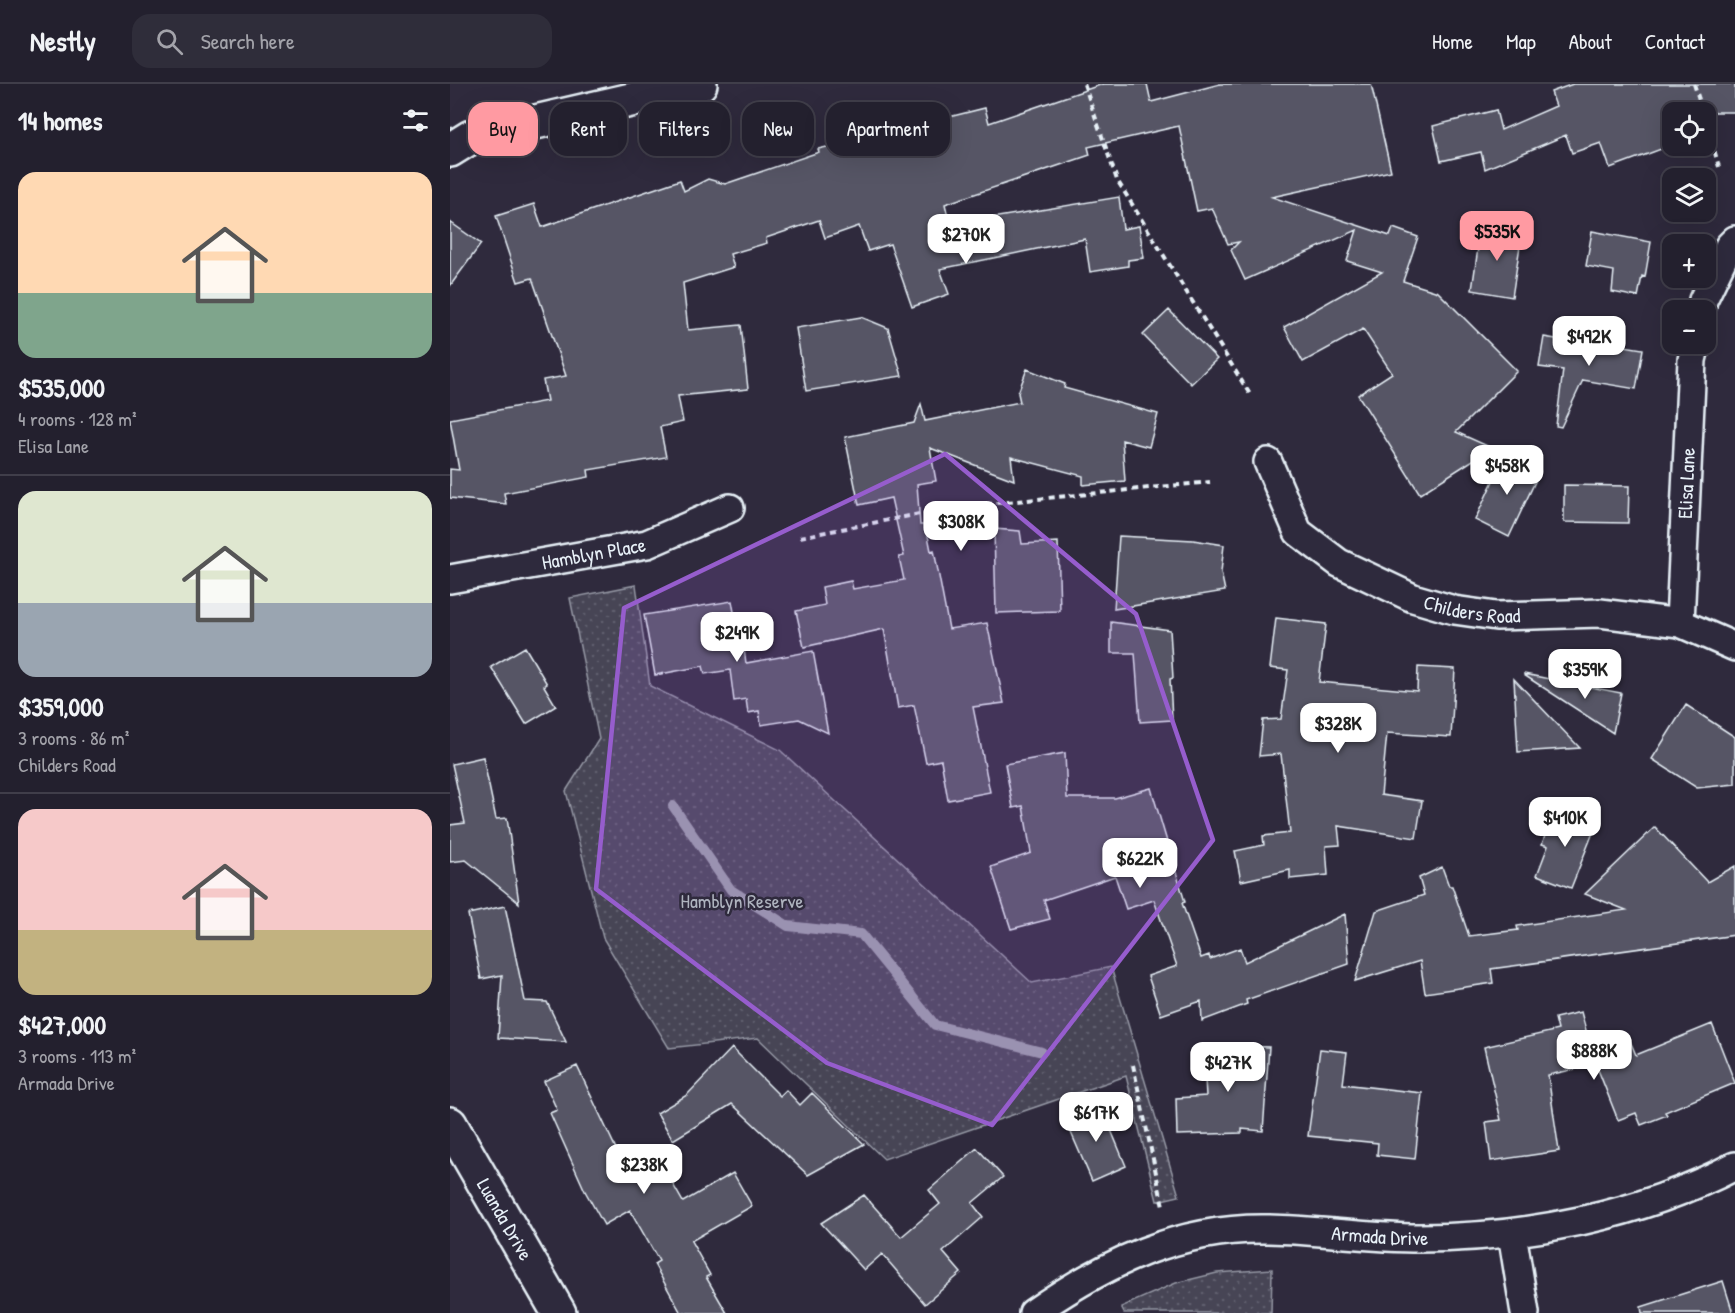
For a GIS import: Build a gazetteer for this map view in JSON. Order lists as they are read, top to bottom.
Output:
{
  "streets": {
    "street": [
      "Elisa Lane",
      "Hamblyn Place",
      "Childers Road",
      "Luanda Drive",
      "Armada Drive"
    ]
  },
  "crossings": [
    ["Elisa Lane", "Childers Road"]
  ],
  "parks": ["Hamblyn Reserve"],
  "page": {
    "header": "Nestly",
    "search": "Search here",
    "nav": [
      "Home",
      "Map",
      "About",
      "Contact"
    ],
    "heading": "14 homes",
    "map_buttons": ["+", "−"],
    "chip": [
      "Buy",
      "Rent",
      "Filters",
      "New",
      "Apartment"
    ],
    "list": [
      {
        "name": "$535,000",
        "note": "4 rooms · 128 m² · Elisa Lane"
      },
      {
        "name": "$359,000",
        "note": "3 rooms · 86 m² · Childers Road"
      },
      {
        "name": "$427,000",
        "note": "3 rooms · 113 m² · Armada Drive"
      }
    ],
    "price": [
      "$535K",
      "$270K",
      "$492K",
      "$458K",
      "$308K",
      "$249K",
      "$359K",
      "$328K",
      "$410K",
      "$622K",
      "$888K",
      "$427K",
      "$617K",
      "$238K"
    ]
  }
}
